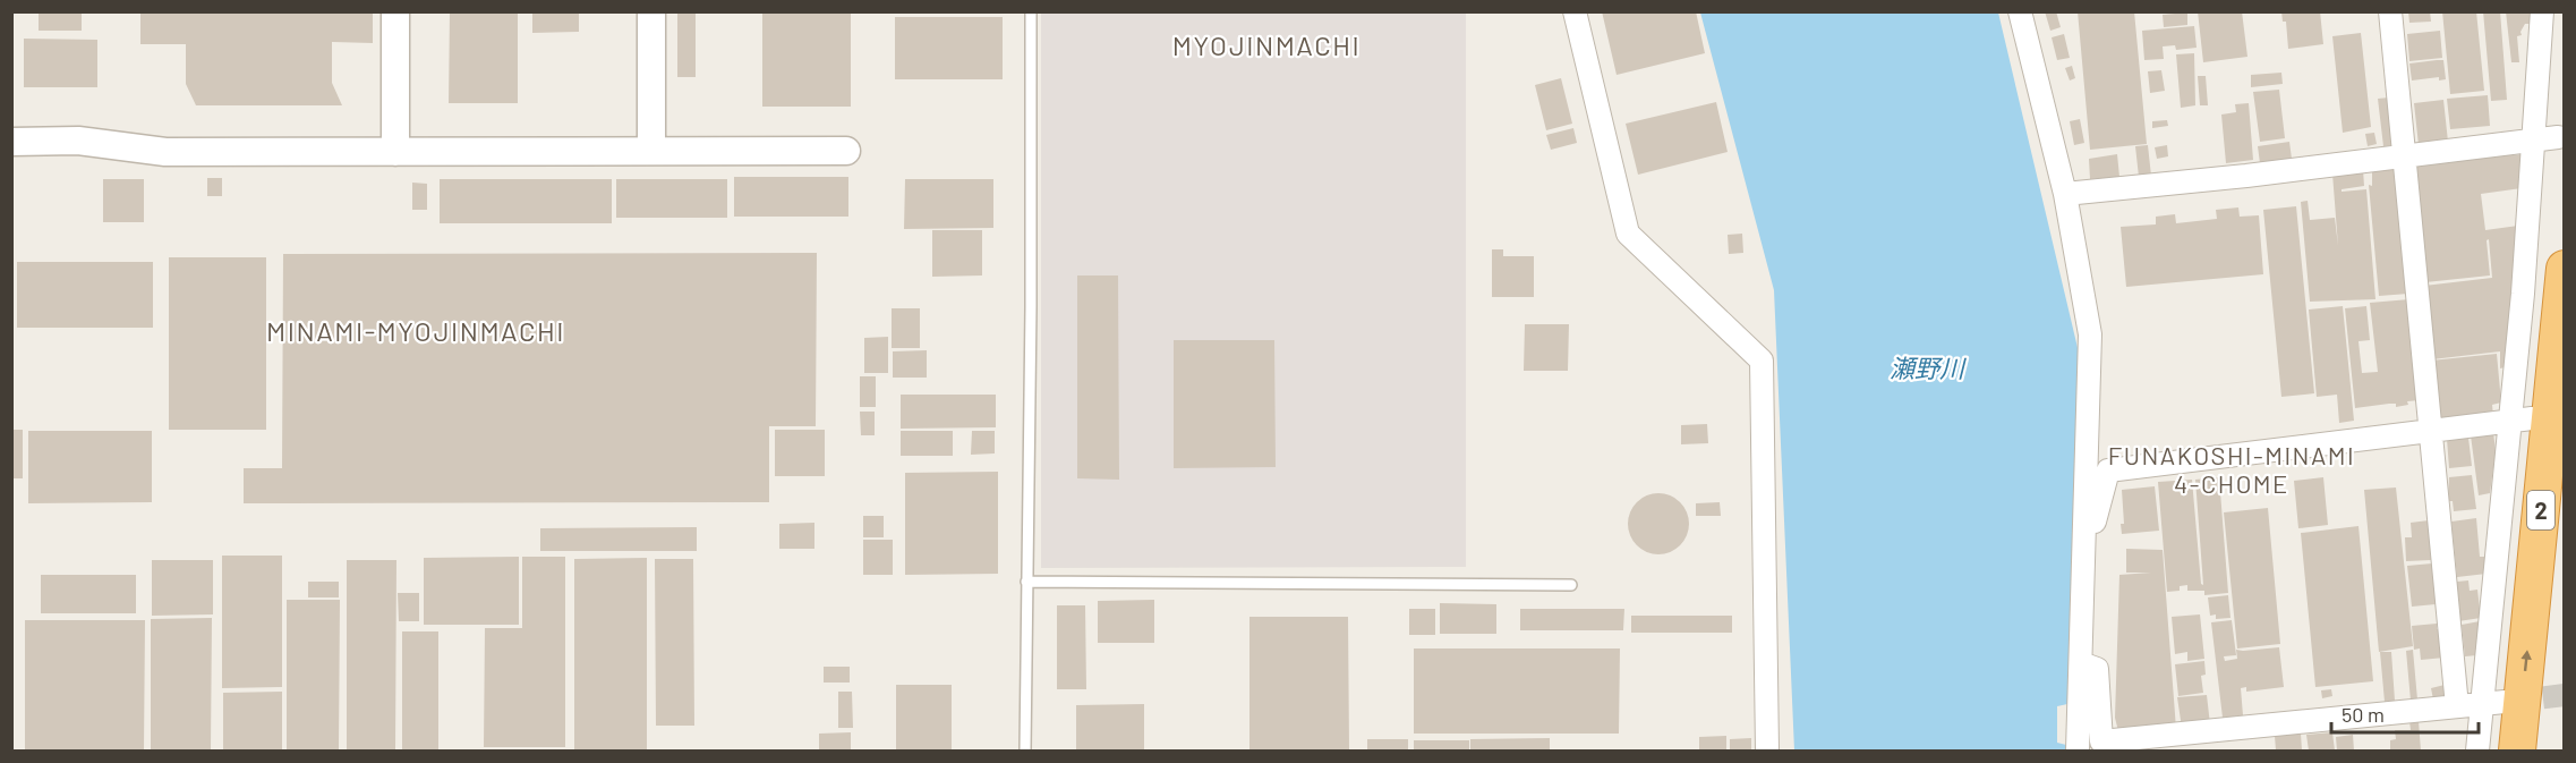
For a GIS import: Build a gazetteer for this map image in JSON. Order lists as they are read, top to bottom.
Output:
{
  "streets": {
    "highway": ["2"]
  },
  "districts": ["MYOJINMACHI", "MINAMI-MYOJINMACHI", "FUNAKOSHI-MINAMI 4-CHOME"],
  "water": ["瀬野川"],
  "scale_bar": "50 m"
}
